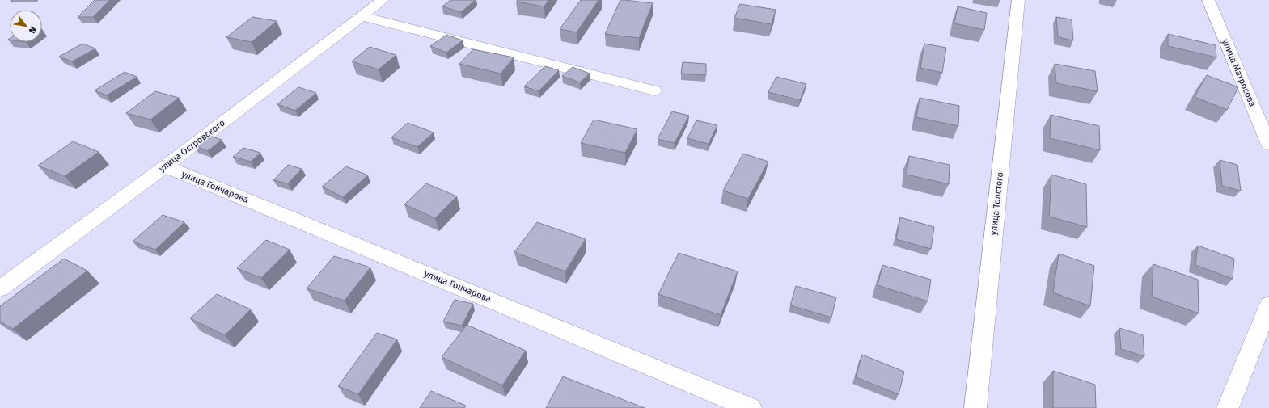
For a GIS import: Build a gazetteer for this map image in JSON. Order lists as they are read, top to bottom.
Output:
{
  "streets": {
    "street": [
      "улица Матросова",
      "улица Островского",
      "улица Гончарова",
      "улица Толстого"
    ]
  },
  "crossings": [
    ["улица Островского", "улица Гончарова"]
  ],
  "north": "bottom right"
}
